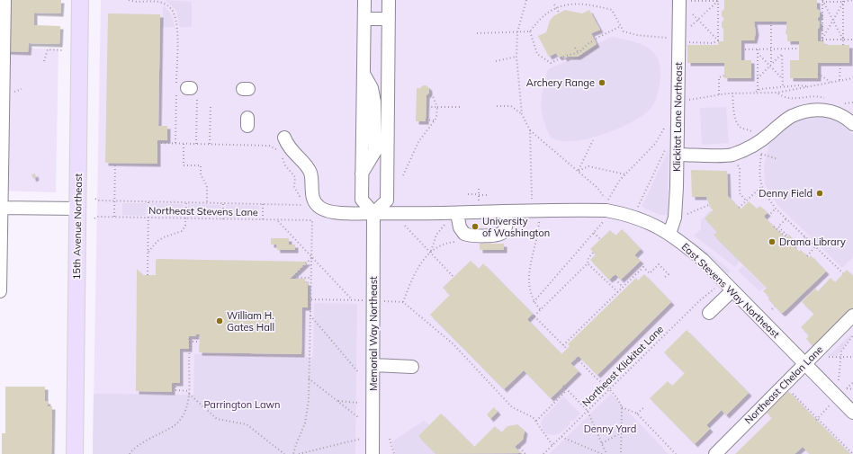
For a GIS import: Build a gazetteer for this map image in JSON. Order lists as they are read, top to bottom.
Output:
{
  "streets": {
    "main road": ["15th Avenue Northeast"],
    "street": [
      "Klickitat Lane Northeast",
      "East Stevens Way Northeast",
      "Memorial Way Northeast",
      "Northeast Chelan Lane"
    ],
    "path": ["Northeast Stevens Lane", "Northeast Klickitat Lane"]
  },
  "crossings": [
    ["Klickitat Lane Northeast", "East Stevens Way Northeast"],
    ["East Stevens Way Northeast", "Memorial Way Northeast"],
    ["East Stevens Way Northeast", "Northeast Chelan Lane"]
  ],
  "parks": ["Parrington Lawn", "Denny Yard"],
  "places": [
    "Archery Range",
    "Denny Field",
    "University of Washington",
    "Drama Library",
    "William H. Gates Hall"
  ]
}
